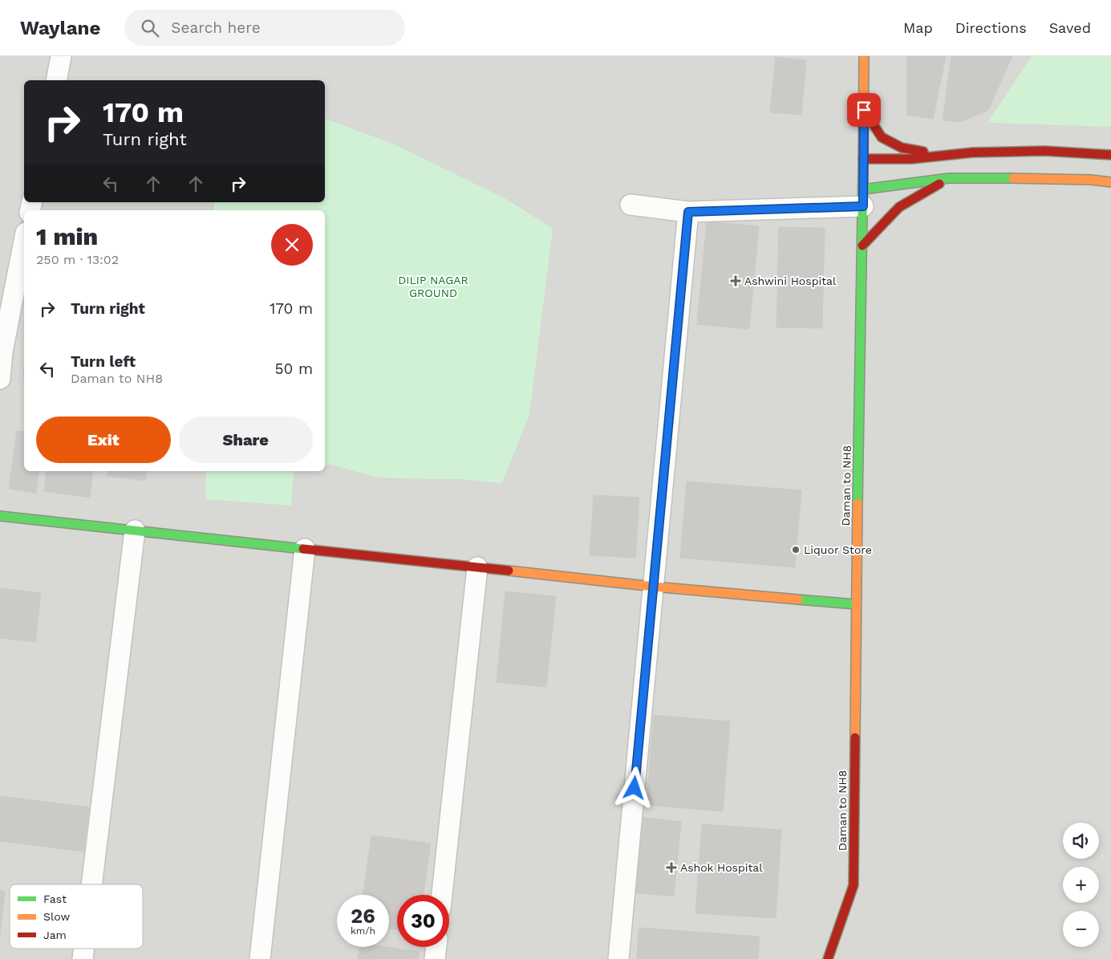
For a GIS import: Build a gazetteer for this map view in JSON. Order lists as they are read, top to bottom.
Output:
{
  "streets": {
    "main road": ["Daman to NH8"]
  },
  "parks": ["DILIP NAGAR GROUND"],
  "places": {
    "health": ["Ashwini Hospital", "Ashok Hospital"],
    "other": ["Liquor Store"]
  },
  "legend": ["Fast", "Slow", "Jam"],
  "page": {
    "header": "Waylane",
    "search": "Search here",
    "nav": ["Map", "Directions", "Saved"],
    "turn": ["170 m", "Turn right"],
    "heading": ["1 min", "250 m · 13:02"],
    "list": [
      {
        "name": "Turn right",
        "value": "170 m"
      },
      {
        "name": "Turn left",
        "note": "Daman to NH8",
        "value": "50 m"
      }
    ],
    "buttons": ["Exit", "Share"],
    "map_buttons": ["+", "−"],
    "speed": "26 km/h",
    "limit": "30"
  }
}
